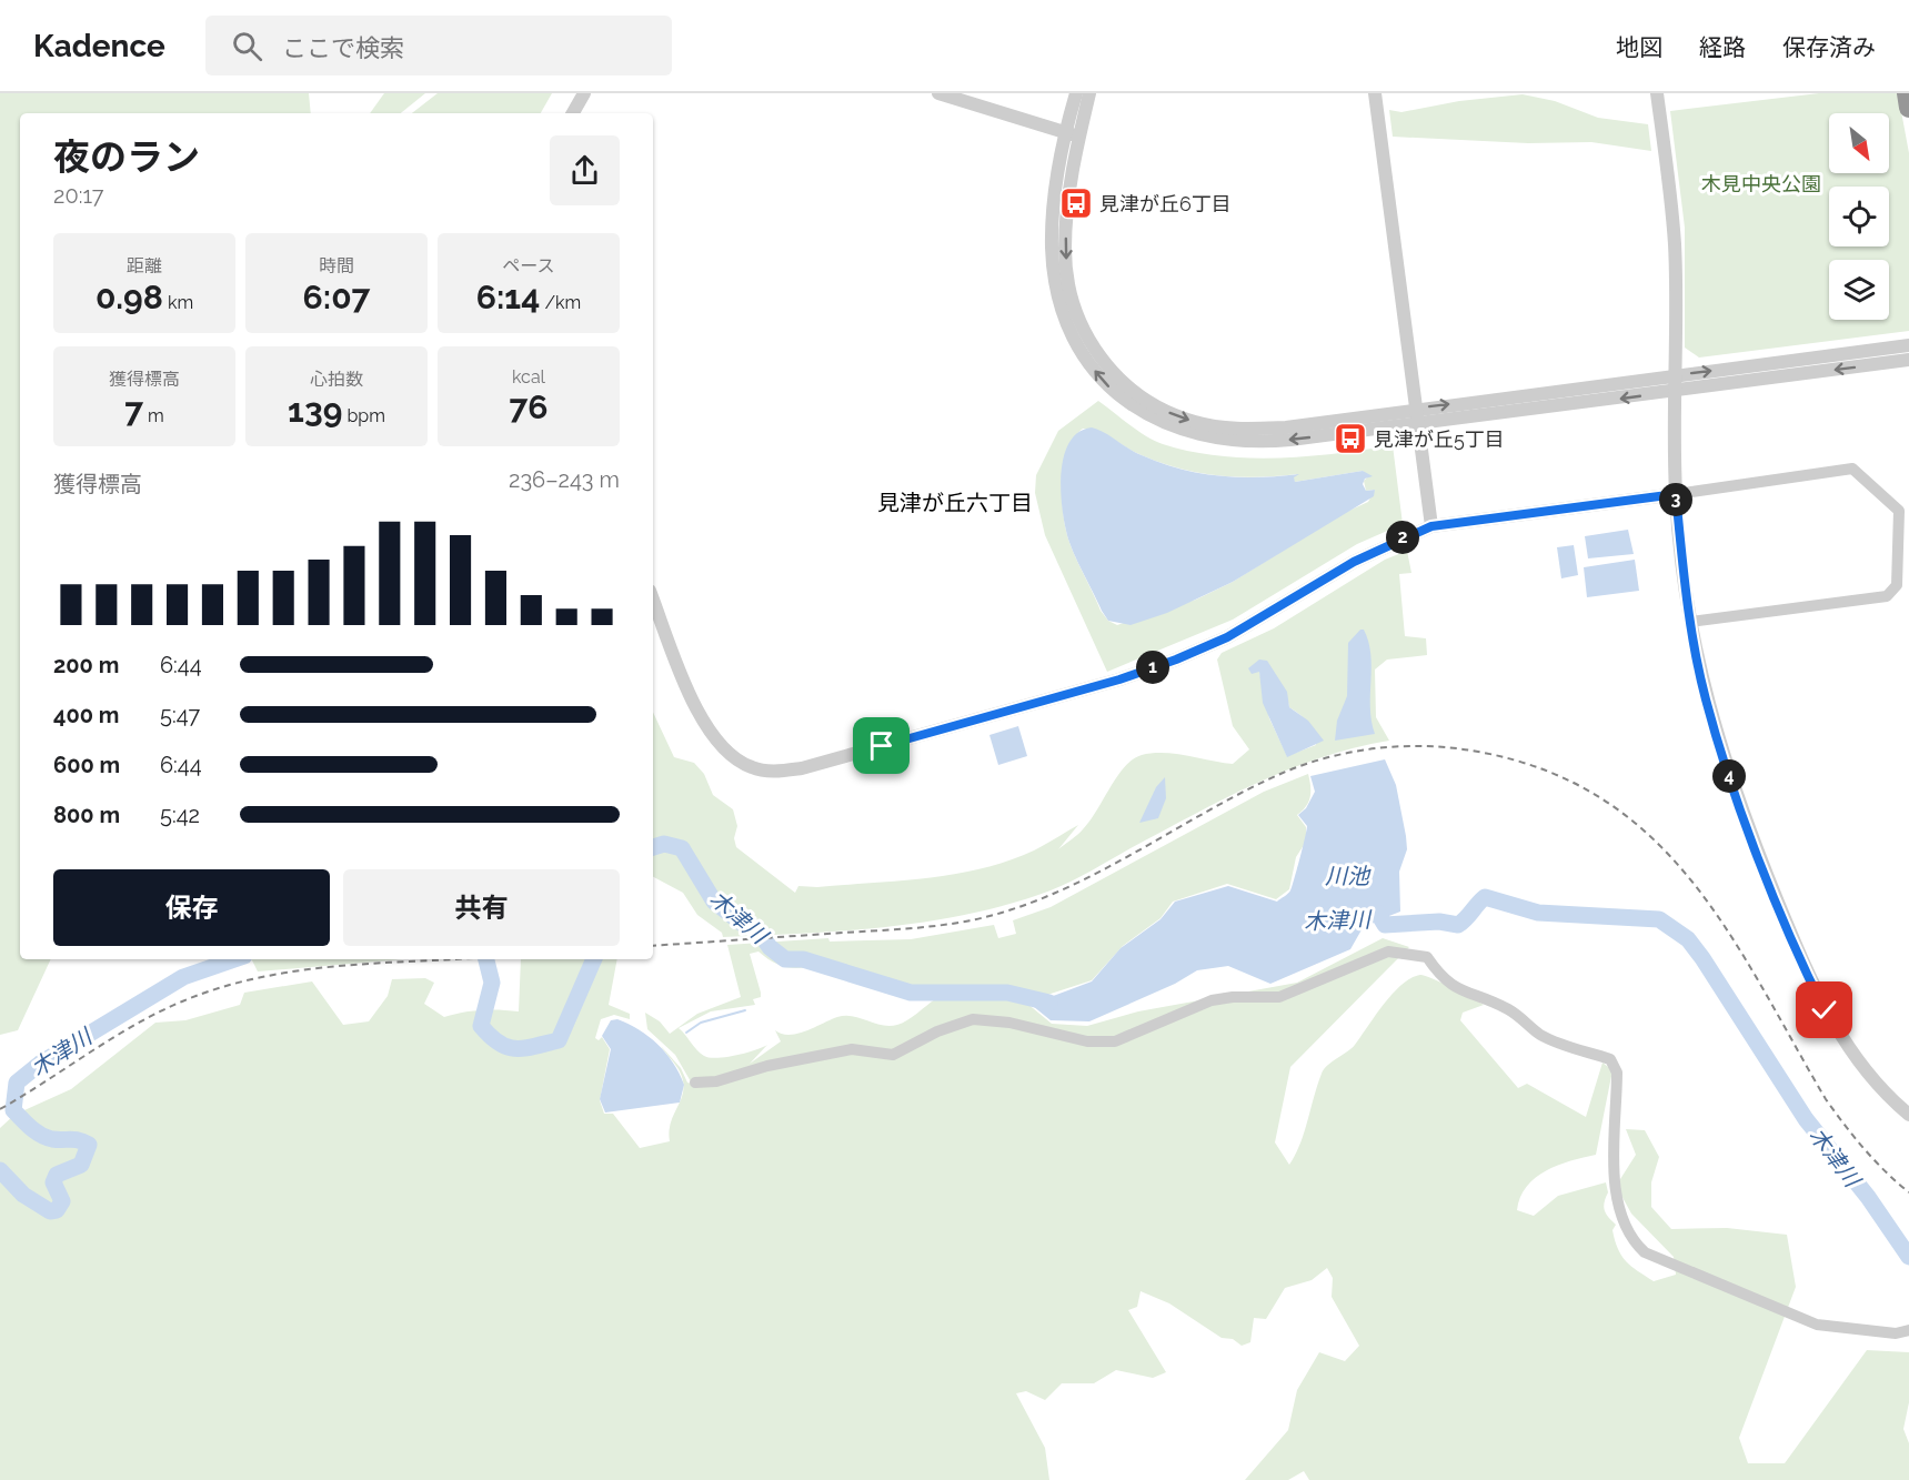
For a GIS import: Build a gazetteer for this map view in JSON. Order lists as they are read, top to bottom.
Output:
{
  "districts": ["見津が丘六丁目"],
  "water": ["川池", "木津川"],
  "parks": ["木見中央公園"],
  "places": {
    "bus stop": ["見津が丘6丁目", "見津が丘5丁目"]
  },
  "north": "bottom right",
  "page": {
    "header": "Kadence",
    "search": "ここで検索",
    "nav": ["地図", "経路", "保存済み"],
    "heading": ["夜のラン", "20:17"],
    "stats": [
      ["距離", "0.98 km"],
      ["時間", "6:07"],
      ["ペース", "6:14 /km"],
      ["獲得標高", "7 m"],
      ["心拍数", "139 bpm"],
      ["kcal", "76"]
    ],
    "chart": ["獲得標高", "236–243 m"],
    "pins": [
      "3",
      "2",
      "1",
      "4"
    ],
    "list": [
      {
        "name": "200 m",
        "note": "6:44"
      },
      {
        "name": "400 m",
        "note": "5:47"
      },
      {
        "name": "600 m",
        "note": "6:44"
      },
      {
        "name": "800 m",
        "note": "5:42"
      }
    ],
    "buttons": ["保存", "共有"]
  }
}
